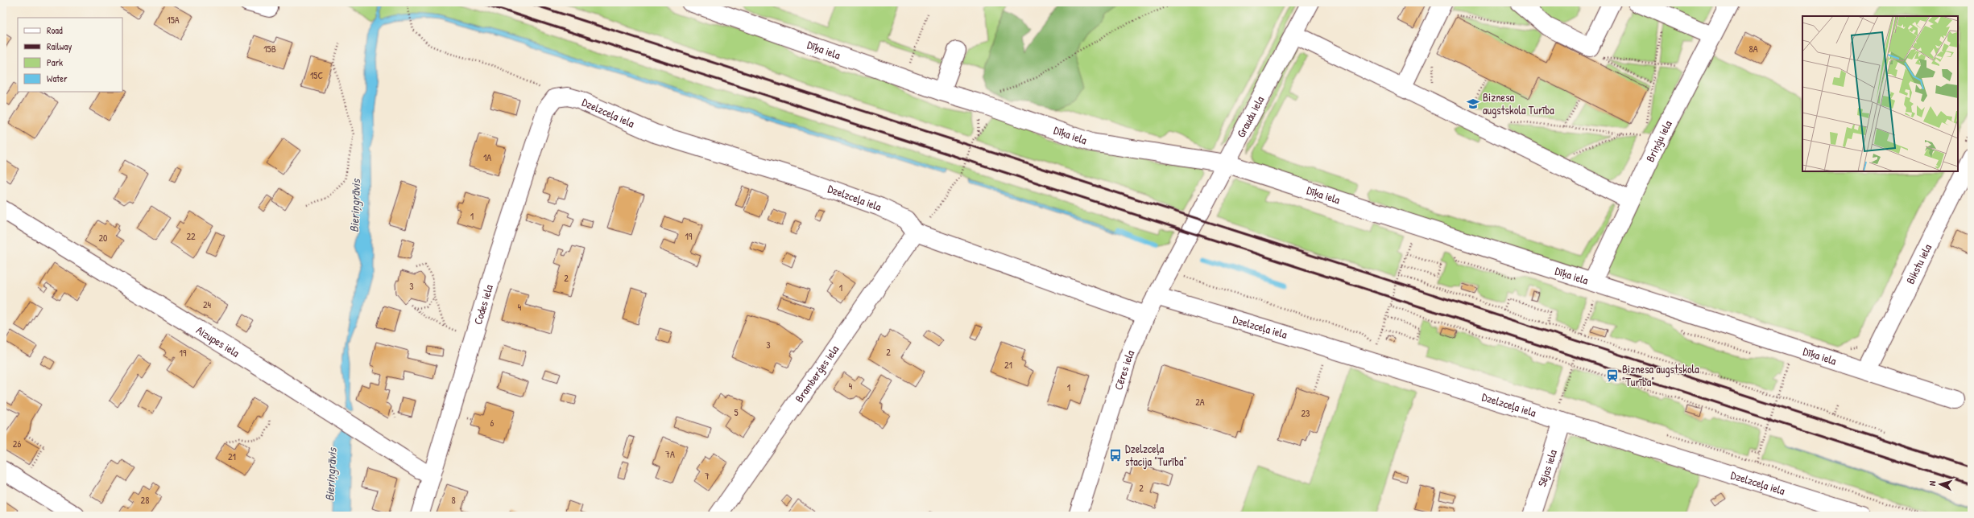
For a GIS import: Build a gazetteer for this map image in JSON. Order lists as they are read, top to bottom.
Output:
{
  "streets": {
    "street": [
      "Dīķa iela",
      "Dzelzceļa iela",
      "Graudu iela",
      "Briņģu iela",
      "Bikstu iela",
      "Codes iela",
      "Aizupes iela",
      "Cēres iela",
      "Bramberģes iela",
      "Sējas iela"
    ]
  },
  "crossings": [
    ["Dīķa iela", "Graudu iela"],
    ["Dīķa iela", "Briņģu iela"],
    ["Dīķa iela", "Bikstu iela"],
    ["Dzelzceļa iela", "Codes iela"],
    ["Dzelzceļa iela", "Cēres iela"],
    ["Dzelzceļa iela", "Bramberģes iela"],
    ["Dzelzceļa iela", "Sējas iela"],
    ["Graudu iela", "Cēres iela"],
    ["Codes iela", "Aizupes iela"]
  ],
  "water": ["Bieriņgrāvis"],
  "places": {
    "school or university": ["Biznesa augstskola Turība"],
    "station": ["Biznesa augstskola \"Turība\""],
    "bus stop": ["Dzelzceļa stacija \"Turība\""]
  },
  "house_numbers": [
    "15A",
    "15B",
    "8A",
    "15C",
    "1A",
    "1",
    "22",
    "19",
    "20",
    "2",
    "3",
    "1",
    "24",
    "4",
    "3",
    "2",
    "19",
    "21",
    "4",
    "1",
    "2A",
    "5",
    "23",
    "6",
    "26",
    "7A",
    "21",
    "7",
    "2",
    "28",
    "8"
  ],
  "legend": [
    "Road",
    "Railway",
    "Park",
    "Water"
  ],
  "north": "left"
}
